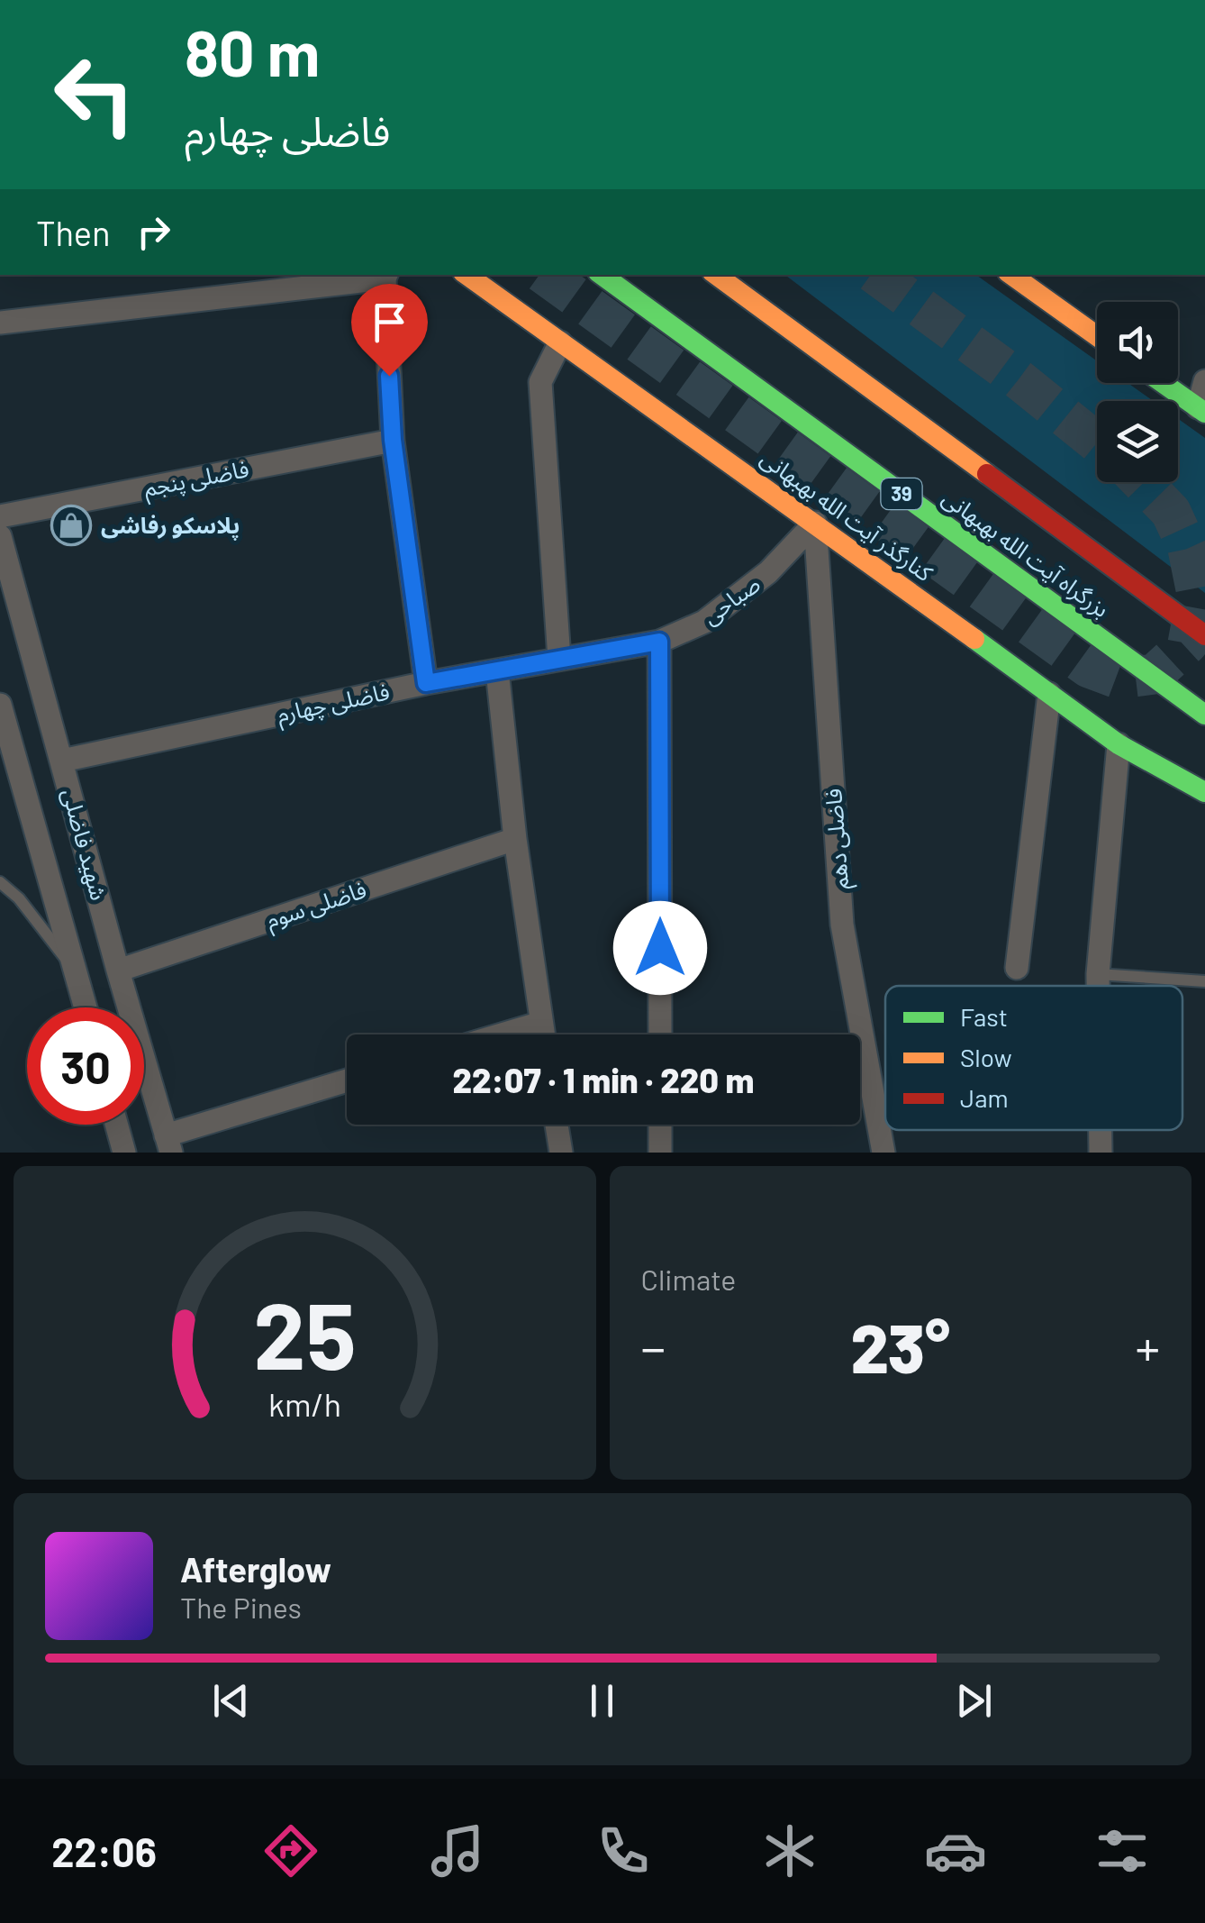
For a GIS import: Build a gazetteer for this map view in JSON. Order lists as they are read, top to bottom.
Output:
{
  "streets": {
    "main road": ["39", "کنارگذر آیت الله بهبهانی", "بزرگراه آیت الله بهبهانی"],
    "street": [
      "فاضلی پنجم",
      "صباحی",
      "فاضلی چهارم",
      "فاضلی دهم",
      "شهید فاضلی",
      "فاضلی سوم"
    ]
  },
  "crossings": [
    ["کنارگذر آیت الله بهبهانی", "صباحی"],
    ["کنارگذر آیت الله بهبهانی", "فاضلی دهم"],
    ["صباحی", "فاضلی چهارم"],
    ["صباحی", "فاضلی دهم"],
    ["فاضلی چهارم", "شهید فاضلی"],
    ["شهید فاضلی", "فاضلی سوم"]
  ],
  "places": {
    "shop": ["پلاسکو رفاشی"]
  },
  "legend": ["Fast", "Slow", "Jam"],
  "page": {
    "turn": ["80 m", "فاضلی چهارم"],
    "then": "Then",
    "limit": "30",
    "trip": "22:07 · 1 min · 220 m",
    "tile": "Climate",
    "heat": ["−", "23°", "+"],
    "song": ["Afterglow", "The Pines"],
    "tabs": "22:06",
    "gauge": ["25", "km/h"]
  }
}
